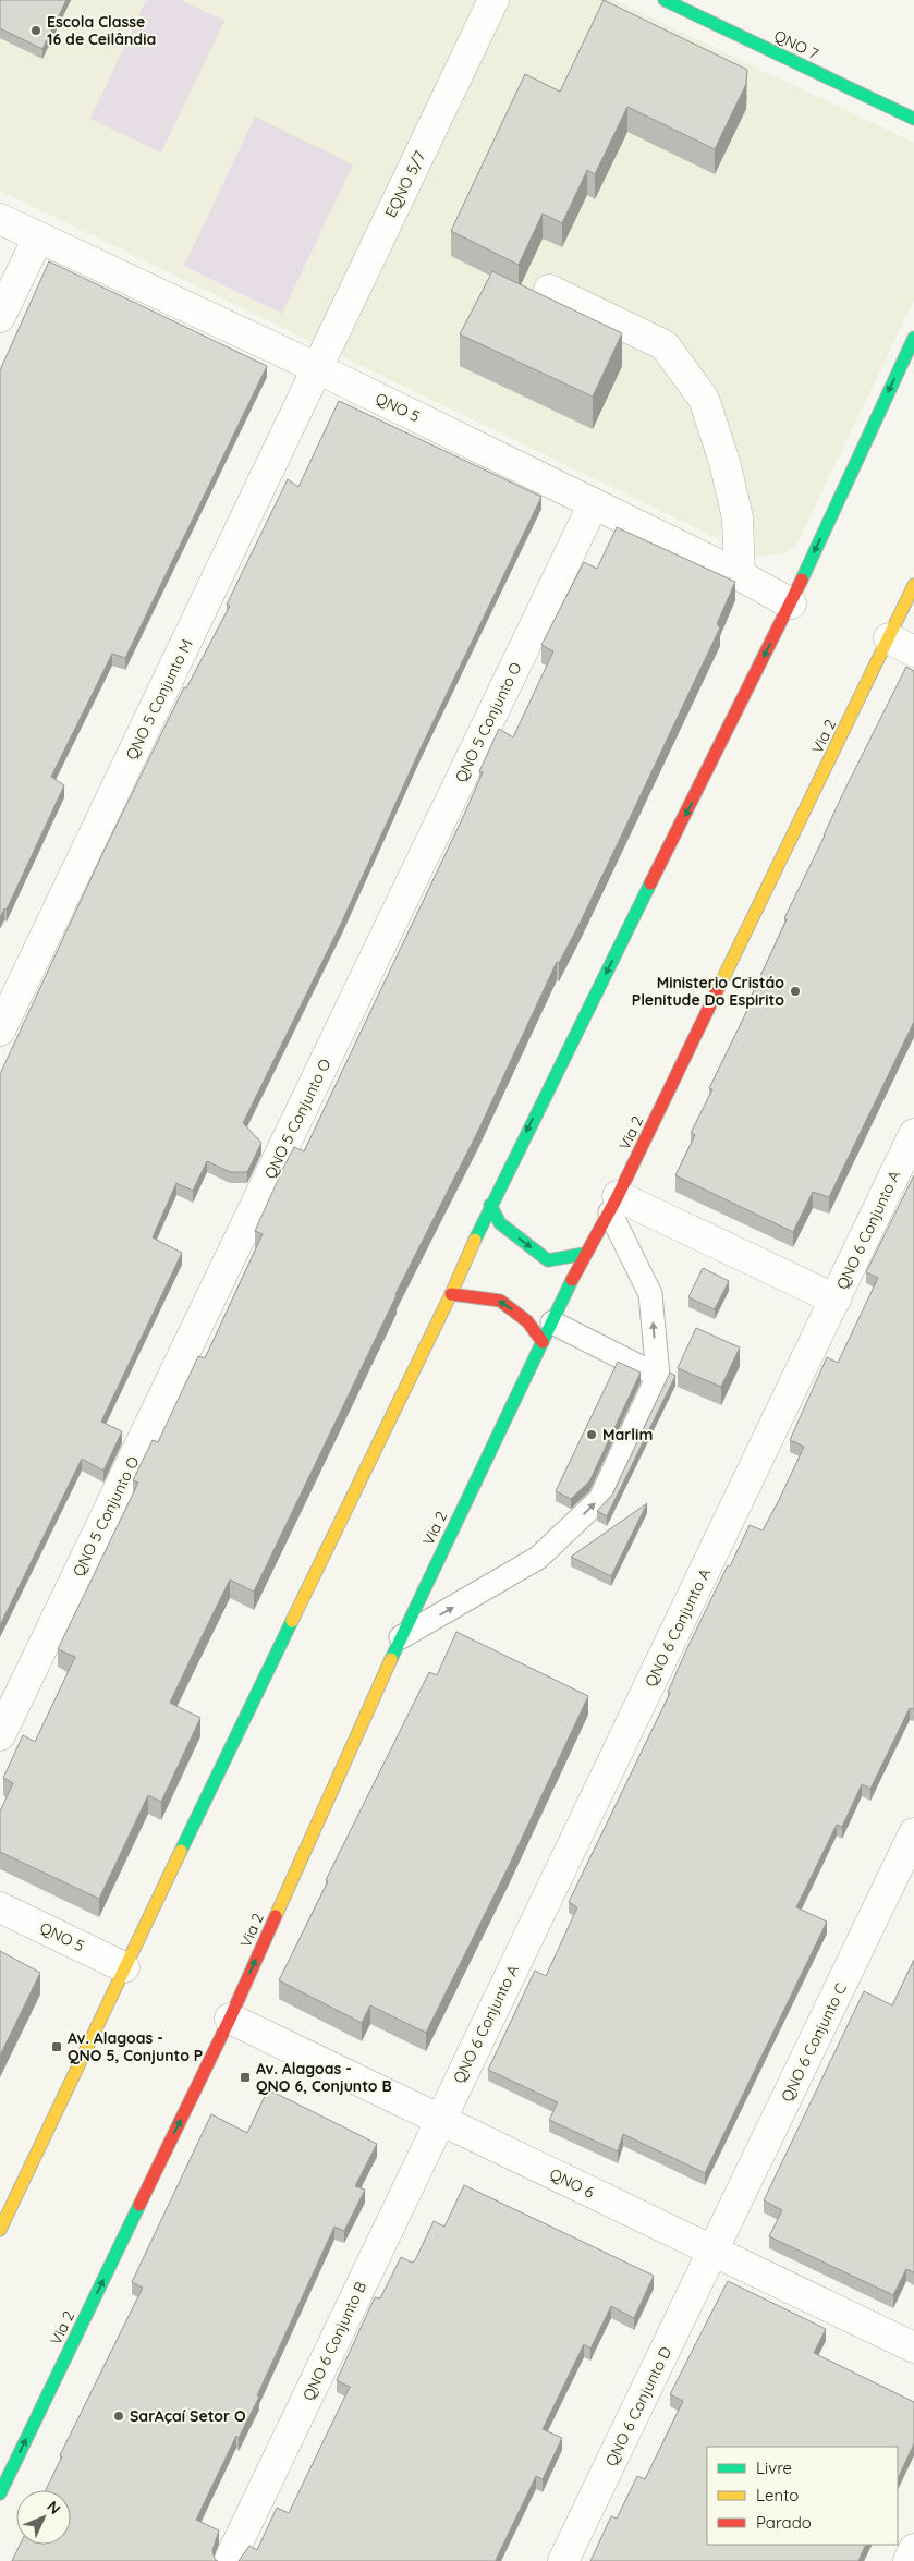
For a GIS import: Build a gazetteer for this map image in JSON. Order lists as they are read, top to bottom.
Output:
{
  "streets": {
    "main road": ["QNO 7", "Via 2"],
    "street": [
      "EQNO 5/7",
      "QNO 5",
      "QNO 5 Conjunto M",
      "QNO 5 Conjunto O",
      "QNO 6 Conjunto A",
      "QNO 6 Conjunto C",
      "QNO 6",
      "QNO 6 Conjunto B",
      "QNO 6 Conjunto D"
    ]
  },
  "crossings": [
    ["EQNO 5/7", "QNO 5"],
    ["EQNO 5/7", "QNO 5 Conjunto M"],
    ["QNO 5", "QNO 5 Conjunto M"],
    ["QNO 5", "QNO 5 Conjunto O"],
    ["Via 2", "QNO 6"],
    ["QNO 6 Conjunto A", "QNO 6"],
    ["QNO 6 Conjunto A", "QNO 6 Conjunto B"],
    ["QNO 6 Conjunto C", "QNO 6"],
    ["QNO 6 Conjunto C", "QNO 6 Conjunto D"],
    ["QNO 6", "QNO 6 Conjunto B"],
    ["QNO 6", "QNO 6 Conjunto D"]
  ],
  "one_way": ["Via 2"],
  "places": {
    "other": [
      "Escola Classe 16 de Ceilândia",
      "Ministerio Cristáo Plenitude Do Espirito",
      "Marlim",
      "SarAçaí Setor O"
    ],
    "transit": ["Av. Alagoas - QNO 5, Conjunto P", "Av. Alagoas - QNO 6, Conjunto B"]
  },
  "legend": ["Livre", "Lento", "Parado"],
  "north": "top right"
}
